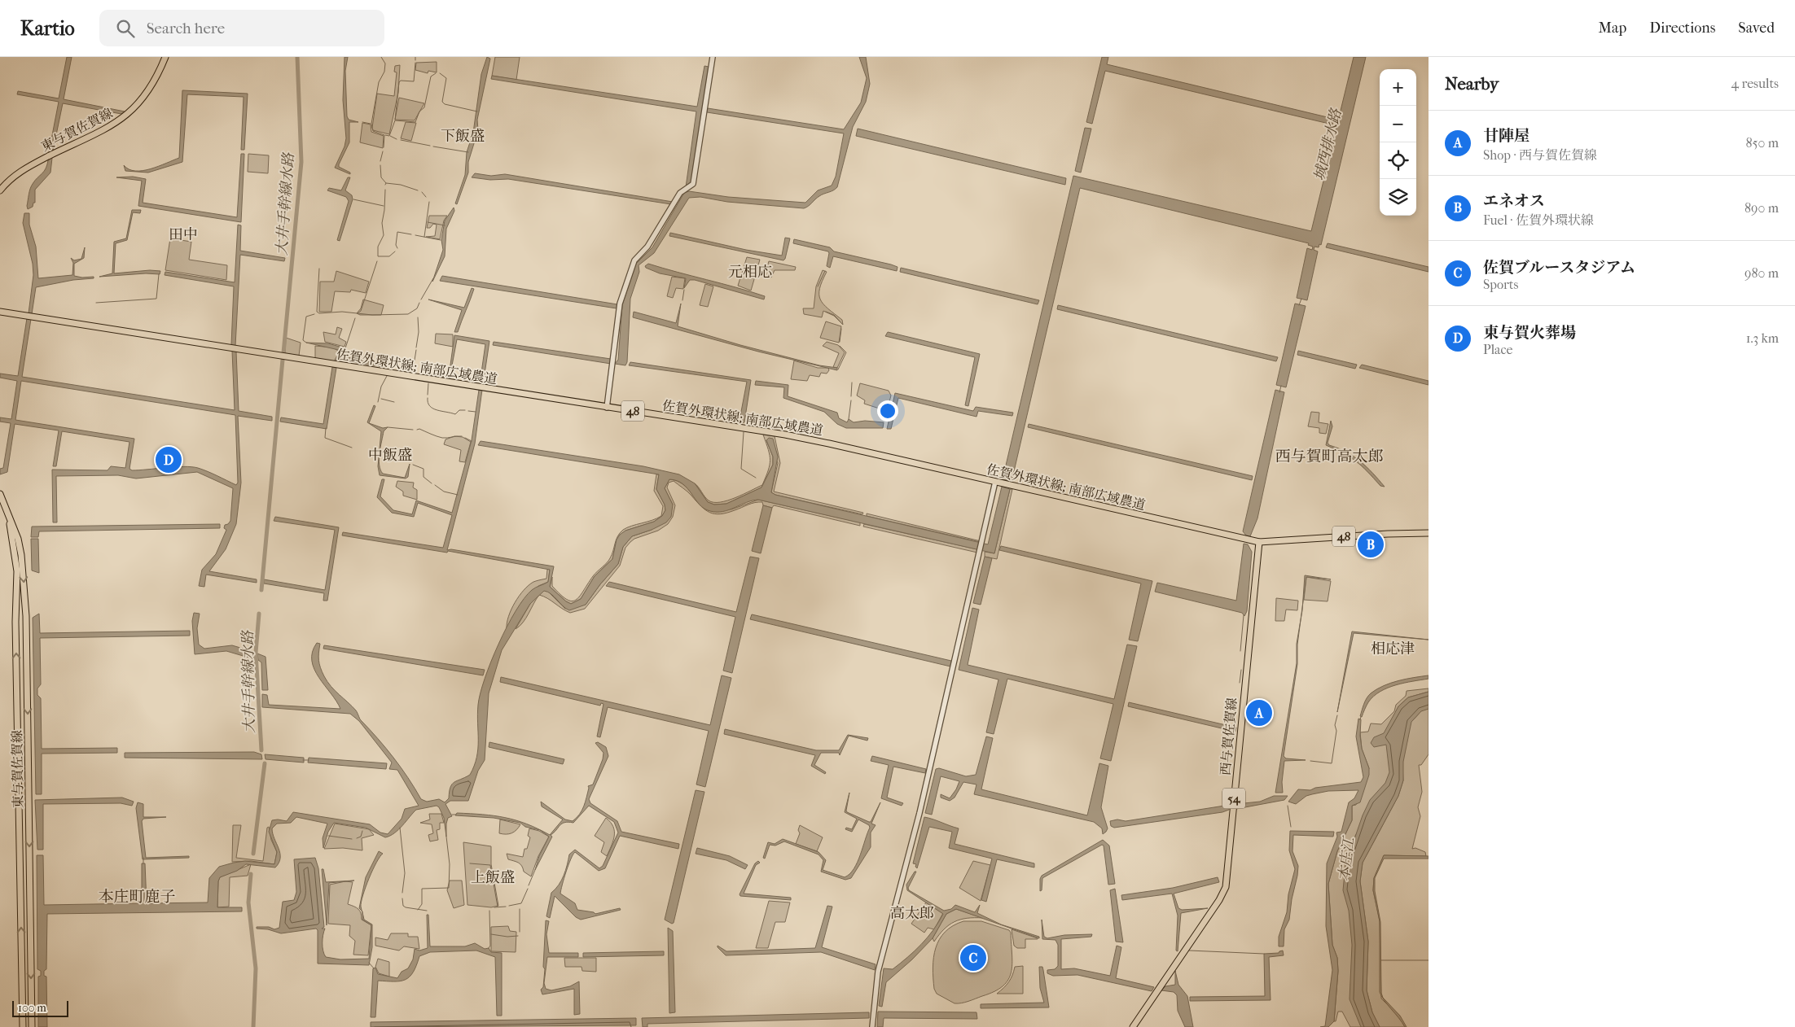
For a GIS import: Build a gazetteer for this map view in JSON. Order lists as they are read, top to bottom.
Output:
{
  "streets": {
    "main road": [
      "東与賀佐賀線",
      "佐賀外環状線; 南部広域農道",
      "48",
      "西与賀佐賀線",
      "54"
    ]
  },
  "crossings": [
    ["佐賀外環状線; 南部広域農道", "48"],
    ["佐賀外環状線; 南部広域農道", "西与賀佐賀線"],
    ["48", "西与賀佐賀線"]
  ],
  "districts": [
    "下飯盛",
    "田中",
    "元相応",
    "中飯盛",
    "西与賀町高太郎",
    "相応津",
    "上飯盛",
    "本庄町鹿子",
    "高太郎"
  ],
  "water": ["城西排水路", "大井手幹線水路", "本庄江"],
  "scale_bar": "100 m",
  "page": {
    "header": "Kartio",
    "search": "Search here",
    "nav": ["Map", "Directions", "Saved"],
    "heading": ["Nearby", "4 results"],
    "map_buttons": ["+", "−"],
    "list": [
      {
        "mark": "A",
        "name": "甘陣屋",
        "note": "Shop · 西与賀佐賀線",
        "value": "850 m"
      },
      {
        "mark": "B",
        "name": "エネオス",
        "note": "Fuel · 佐賀外環状線",
        "value": "890 m"
      },
      {
        "mark": "C",
        "name": "佐賀ブルースタジアム",
        "note": "Sports",
        "value": "980 m"
      },
      {
        "mark": "D",
        "name": "東与賀火葬場",
        "note": "Place",
        "value": "1.3 km"
      }
    ],
    "pins": [
      "D",
      "B",
      "A",
      "C"
    ],
    "scale": "100 m"
  }
}
